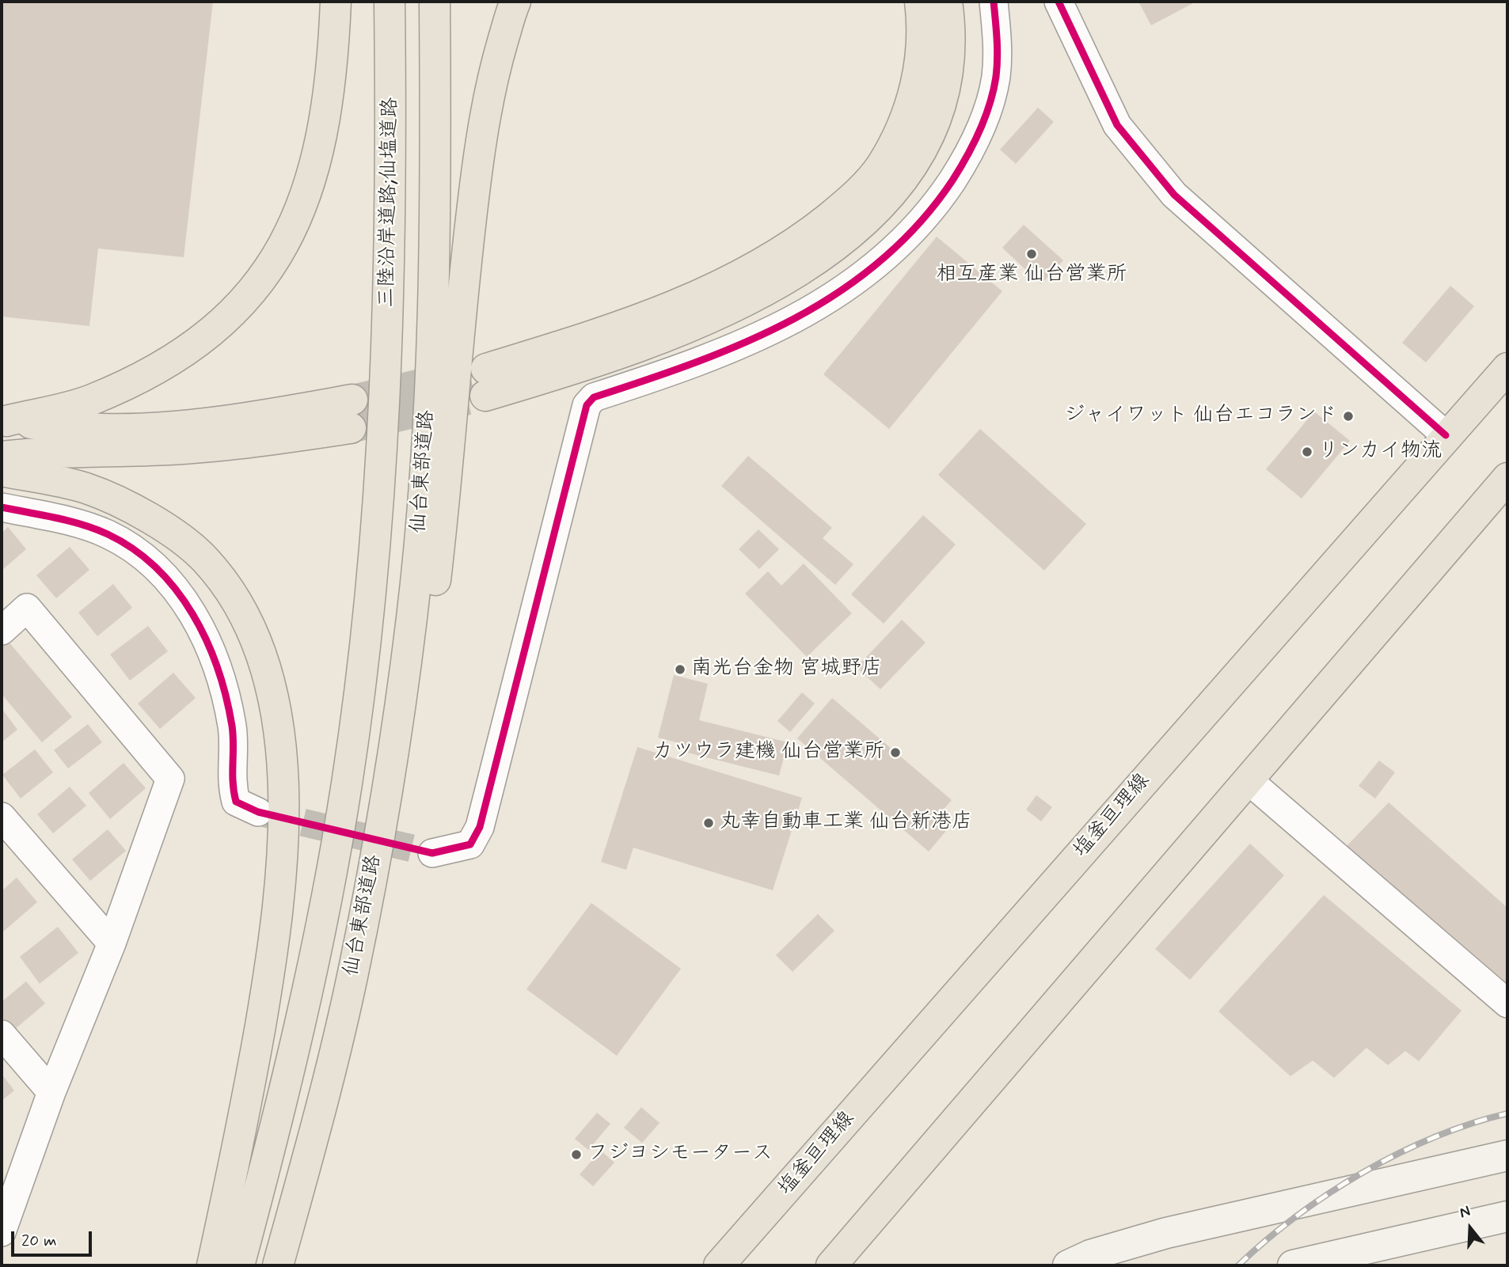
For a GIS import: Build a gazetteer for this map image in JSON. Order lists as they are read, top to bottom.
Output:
{
  "streets": {
    "main road": ["三陸沿岸道路;仙塩道路", "仙台東部道路", "塩釜亘理線"]
  },
  "crossings": [
    ["三陸沿岸道路;仙塩道路", "仙台東部道路"]
  ],
  "places": [
    "相互産業 仙台営業所",
    "ジャイワット 仙台エコランド",
    "リンカイ物流",
    "南光台金物 宮城野店",
    "カツウラ建機 仙台営業所",
    "丸幸自動車工業 仙台新港店",
    "フジヨシモータース"
  ],
  "scale_bar": "20 m",
  "north": "top"
}
